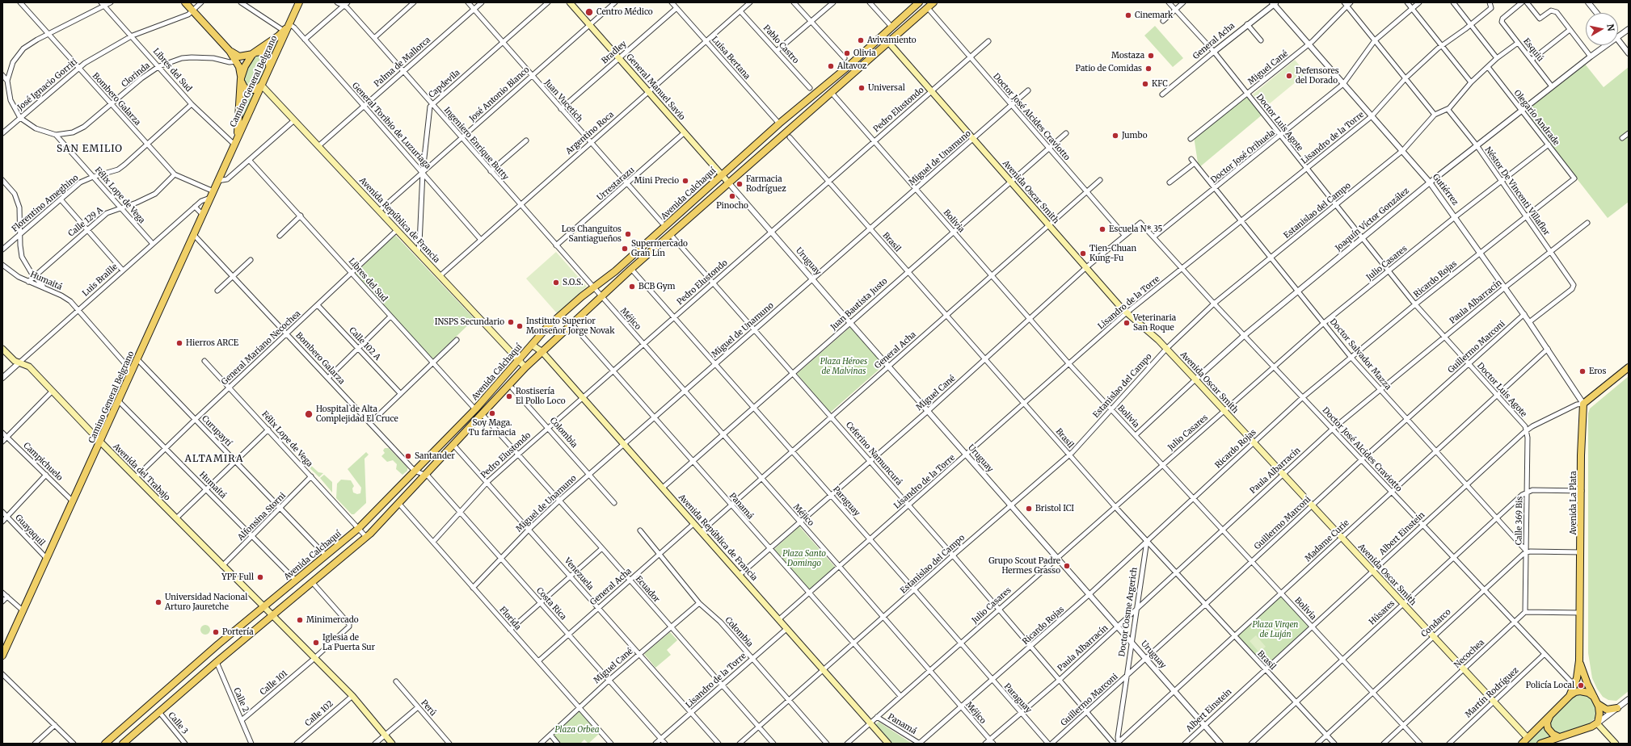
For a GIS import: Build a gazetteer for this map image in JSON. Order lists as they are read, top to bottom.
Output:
{
  "streets": {
    "main road": [
      "Camino General Belgrano",
      "General Manuel Savio",
      "Avenida Oscar Smith",
      "Avenida Calchaquí",
      "Avenida República de Francia",
      "Avenida del Trabajo",
      "Avenida La Plata"
    ],
    "street": [
      "General Acha",
      "Pablo Castro",
      "Esquiú",
      "Bradley",
      "Luisa Bertana",
      "Palma de Mallorca",
      "Miguel Cané",
      "Libres del Sud",
      "Clorinda",
      "Capdevila",
      "José Ignacio Gorriti",
      "José Antonio Blanco",
      "Bombero Galarza",
      "Juan Vucetich",
      "Pedro Elustondo",
      "Doctor José Alcides Craviotto",
      "Olegario Andrade",
      "Doctor Luis Agote",
      "General Toribio de Luzuriaga",
      "Argentino Roca",
      "Lisandro de la Torre",
      "Ingeniero Enrique Butty",
      "Doctor José Orihuela",
      "Miguel de Unamuno",
      "Urrestarazu",
      "Gutiérrez",
      "Néstor De Vincenti Villaflor",
      "Félix Lope de Vega",
      "Florentino Ameghino",
      "Estanislao del Campo",
      "Joaquín Víctor González",
      "Bolivia",
      "Calle 129 A",
      "Brasil",
      "Uruguay",
      "Julio Casares",
      "Ricardo Rojas",
      "Luis Braille",
      "Humaitá",
      "Paula Albarracín",
      "Juan Bautista Justo",
      "Méjico",
      "Calle 102 A",
      "Guillermo Marconi",
      "General Mariano Necochea",
      "Doctor Salvador Mazza",
      "Curupaytí",
      "Colombia",
      "Ceferino Namuncurá",
      "Campichuelo",
      "Paraguay",
      "Panamá",
      "Alfonsina Storni",
      "Calle 369 Bis",
      "Guayaquil",
      "Albert Einstein",
      "Madame Curie",
      "Venezuela",
      "Ecuador",
      "Costa Rica",
      "Doctor Cosme Argerich",
      "Húsares",
      "Florida",
      "Condarco",
      "Necochea",
      "Calle 101",
      "Martín Rodríguez",
      "Calle 2",
      "Perú",
      "Calle 102",
      "Calle 3"
    ]
  },
  "crossings": [
    ["General Acha", "Doctor José Alcides Craviotto"],
    ["General Acha", "Doctor Luis Agote"],
    ["General Acha", "Gutiérrez"],
    ["General Acha", "Avenida Oscar Smith"],
    ["General Acha", "Avenida República de Francia"],
    ["General Acha", "Bolivia"],
    ["General Acha", "Brasil"],
    ["General Acha", "Uruguay"],
    ["General Acha", "Méjico"],
    ["General Acha", "Colombia"],
    ["General Acha", "Ceferino Namuncurá"],
    ["General Acha", "Paraguay"],
    ["General Acha", "Panamá"],
    ["General Acha", "Venezuela"],
    ["General Acha", "Ecuador"],
    ["General Acha", "Costa Rica"],
    ["General Acha", "Florida"],
    ["Pablo Castro", "Argentino Roca"],
    ["Esquiú", "Estanislao del Campo"],
    ["Esquiú", "Joaquín Víctor González"],
    ["Bradley", "Luisa Bertana"],
    ["Bradley", "General Manuel Savio"],
    ["Bradley", "Juan Vucetich"],
    ["Luisa Bertana", "Argentino Roca"],
    ["Luisa Bertana", "Avenida Calchaquí"],
    ["Palma de Mallorca", "Juan Vucetich"],
    ["Palma de Mallorca", "General Toribio de Luzuriaga"],
    ["Palma de Mallorca", "Ingeniero Enrique Butty"],
    ["Palma de Mallorca", "Avenida República de Francia"],
    ["Miguel Cané", "Doctor José Alcides Craviotto"],
    ["Miguel Cané", "Doctor Luis Agote"],
    ["Miguel Cané", "Gutiérrez"],
    ["Miguel Cané", "Avenida Oscar Smith"],
    ["Miguel Cané", "Avenida República de Francia"],
    ["Miguel Cané", "Bolivia"],
    ["Miguel Cané", "Brasil"],
    ["Miguel Cané", "Uruguay"],
    ["Miguel Cané", "Méjico"],
    ["Miguel Cané", "Colombia"],
    ["Miguel Cané", "Ceferino Namuncurá"],
    ["Miguel Cané", "Paraguay"],
    ["Miguel Cané", "Panamá"],
    ["Miguel Cané", "Venezuela"],
    ["Miguel Cané", "Ecuador"],
    ["Miguel Cané", "Costa Rica"],
    ["Miguel Cané", "Florida"],
    ["Libres del Sud", "Clorinda"],
    ["Libres del Sud", "Camino General Belgrano"],
    ["Libres del Sud", "José Ignacio Gorriti"],
    ["Libres del Sud", "Avenida Calchaquí"],
    ["Libres del Sud", "Florentino Ameghino"],
    ["Libres del Sud", "General Mariano Necochea"],
    ["Clorinda", "Bombero Galarza"],
    ["Clorinda", "Félix Lope de Vega"],
    ["Camino General Belgrano", "Bombero Galarza"],
    ["Camino General Belgrano", "General Toribio de Luzuriaga"],
    ["Camino General Belgrano", "Avenida República de Francia"],
    ["Camino General Belgrano", "Luis Braille"],
    ["Camino General Belgrano", "Humaitá"],
    ["Camino General Belgrano", "Curupaytí"],
    ["Camino General Belgrano", "Campichuelo"],
    ["Camino General Belgrano", "Avenida del Trabajo"],
    ["Camino General Belgrano", "Guayaquil"],
    ["Capdevila", "José Antonio Blanco"],
    ["Capdevila", "Juan Vucetich"],
    ["Capdevila", "General Toribio de Luzuriaga"],
    ["Capdevila", "Ingeniero Enrique Butty"],
    ["Capdevila", "Avenida República de Francia"],
    ["José Ignacio Gorriti", "Bombero Galarza"],
    ["General Manuel Savio", "José Antonio Blanco"],
    ["General Manuel Savio", "Argentino Roca"],
    ["General Manuel Savio", "Urrestarazu"],
    ["General Manuel Savio", "Avenida Calchaquí"],
    ["General Manuel Savio", "Uruguay"],
    ["José Antonio Blanco", "Juan Vucetich"],
    ["José Antonio Blanco", "General Toribio de Luzuriaga"],
    ["José Antonio Blanco", "Ingeniero Enrique Butty"],
    ["José Antonio Blanco", "Avenida República de Francia"],
    ["Bombero Galarza", "Avenida Calchaquí"],
    ["Bombero Galarza", "Florentino Ameghino"],
    ["Bombero Galarza", "Calle 129 A"],
    ["Bombero Galarza", "General Mariano Necochea"],
    ["Bombero Galarza", "Costa Rica"],
    ["Juan Vucetich", "Argentino Roca"],
    ["Juan Vucetich", "Urrestarazu"],
    ["Pedro Elustondo", "Doctor José Alcides Craviotto"],
    ["Pedro Elustondo", "Avenida Oscar Smith"],
    ["Pedro Elustondo", "Avenida República de Francia"],
    ["Pedro Elustondo", "Bolivia"],
    ["Pedro Elustondo", "Brasil"],
    ["Pedro Elustondo", "Uruguay"],
    ["Pedro Elustondo", "Méjico"],
    ["Pedro Elustondo", "Colombia"],
    ["Pedro Elustondo", "Ceferino Namuncurá"],
    ["Pedro Elustondo", "Paraguay"],
    ["Pedro Elustondo", "Panamá"],
    ["Pedro Elustondo", "Venezuela"],
    ["Pedro Elustondo", "Ecuador"],
    ["Pedro Elustondo", "Costa Rica"],
    ["Pedro Elustondo", "Florida"],
    ["Doctor José Alcides Craviotto", "Lisandro de la Torre"],
    ["Doctor José Alcides Craviotto", "Doctor José Orihuela"],
    ["Doctor José Alcides Craviotto", "Miguel de Unamuno"],
    ["Doctor José Alcides Craviotto", "Avenida Calchaquí"],
    ["Doctor José Alcides Craviotto", "Estanislao del Campo"],
    ["Doctor José Alcides Craviotto", "Joaquín Víctor González"],
    ["Doctor José Alcides Craviotto", "Julio Casares"],
    ["Doctor José Alcides Craviotto", "Ricardo Rojas"],
    ["Doctor José Alcides Craviotto", "Paula Albarracín"],
    ["Doctor José Alcides Craviotto", "Juan Bautista Justo"],
    ["Doctor José Alcides Craviotto", "Guillermo Marconi"],
    ["Doctor José Alcides Craviotto", "Avenida La Plata"],
    ["Doctor José Alcides Craviotto", "Albert Einstein"],
    ["Doctor José Alcides Craviotto", "Madame Curie"],
    ["Doctor José Alcides Craviotto", "Húsares"],
    ["Doctor José Alcides Craviotto", "Condarco"],
    ["Doctor José Alcides Craviotto", "Necochea"],
    ["Doctor José Alcides Craviotto", "Martín Rodríguez"],
    ["Olegario Andrade", "Estanislao del Campo"],
    ["Olegario Andrade", "Joaquín Víctor González"],
    ["Olegario Andrade", "Julio Casares"],
    ["Olegario Andrade", "Ricardo Rojas"],
    ["Doctor Luis Agote", "Lisandro de la Torre"],
    ["Doctor Luis Agote", "Doctor José Orihuela"],
    ["Doctor Luis Agote", "Estanislao del Campo"],
    ["Doctor Luis Agote", "Joaquín Víctor González"],
    ["Doctor Luis Agote", "Julio Casares"],
    ["Doctor Luis Agote", "Ricardo Rojas"],
    ["Doctor Luis Agote", "Paula Albarracín"],
    ["Doctor Luis Agote", "Guillermo Marconi"],
    ["Doctor Luis Agote", "Calle 369 Bis"],
    ["Doctor Luis Agote", "Albert Einstein"],
    ["Doctor Luis Agote", "Madame Curie"],
    ["General Toribio de Luzuriaga", "Argentino Roca"],
    ["Argentino Roca", "Ingeniero Enrique Butty"],
    ["Argentino Roca", "Avenida República de Francia"],
    ["Lisandro de la Torre", "Gutiérrez"],
    ["Lisandro de la Torre", "Avenida Oscar Smith"],
    ["Lisandro de la Torre", "Avenida República de Francia"],
    ["Lisandro de la Torre", "Bolivia"],
    ["Lisandro de la Torre", "Brasil"],
    ["Lisandro de la Torre", "Uruguay"],
    ["Lisandro de la Torre", "Méjico"],
    ["Lisandro de la Torre", "Doctor Salvador Mazza"],
    ["Lisandro de la Torre", "Colombia"],
    ["Lisandro de la Torre", "Ceferino Namuncurá"],
    ["Lisandro de la Torre", "Paraguay"],
    ["Lisandro de la Torre", "Panamá"],
    ["Lisandro de la Torre", "Venezuela"],
    ["Lisandro de la Torre", "Ecuador"],
    ["Lisandro de la Torre", "Costa Rica"],
    ["Ingeniero Enrique Butty", "Urrestarazu"],
    ["Ingeniero Enrique Butty", "Avenida Calchaquí"],
    ["Ingeniero Enrique Butty", "Méjico"],
    ["Doctor José Orihuela", "Gutiérrez"],
    ["Doctor José Orihuela", "Doctor Salvador Mazza"],
    ["Miguel de Unamuno", "Avenida Oscar Smith"],
    ["Miguel de Unamuno", "Avenida República de Francia"],
    ["Miguel de Unamuno", "Bolivia"],
    ["Miguel de Unamuno", "Brasil"],
    ["Miguel de Unamuno", "Uruguay"],
    ["Miguel de Unamuno", "Méjico"],
    ["Miguel de Unamuno", "Colombia"],
    ["Miguel de Unamuno", "Ceferino Namuncurá"],
    ["Miguel de Unamuno", "Paraguay"],
    ["Miguel de Unamuno", "Panamá"],
    ["Miguel de Unamuno", "Venezuela"],
    ["Miguel de Unamuno", "Ecuador"],
    ["Miguel de Unamuno", "Costa Rica"],
    ["Miguel de Unamuno", "Florida"],
    ["Gutiérrez", "Néstor De Vincenti Villaflor"],
    ["Gutiérrez", "Estanislao del Campo"],
    ["Gutiérrez", "Joaquín Víctor González"],
    ["Gutiérrez", "Julio Casares"],
    ["Gutiérrez", "Ricardo Rojas"],
    ["Gutiérrez", "Paula Albarracín"],
    ["Gutiérrez", "Guillermo Marconi"],
    ["Gutiérrez", "Avenida La Plata"],
    ["Gutiérrez", "Albert Einstein"],
    ["Gutiérrez", "Madame Curie"],
    ["Néstor De Vincenti Villaflor", "Estanislao del Campo"],
    ["Néstor De Vincenti Villaflor", "Joaquín Víctor González"],
    ["Néstor De Vincenti Villaflor", "Julio Casares"],
    ["Néstor De Vincenti Villaflor", "Ricardo Rojas"],
    ["Néstor De Vincenti Villaflor", "Paula Albarracín"],
    ["Avenida Oscar Smith", "Avenida Calchaquí"],
    ["Avenida Oscar Smith", "Estanislao del Campo"],
    ["Avenida Oscar Smith", "Joaquín Víctor González"],
    ["Avenida Oscar Smith", "Julio Casares"],
    ["Avenida Oscar Smith", "Ricardo Rojas"],
    ["Avenida Oscar Smith", "Paula Albarracín"],
    ["Avenida Oscar Smith", "Juan Bautista Justo"],
    ["Avenida Oscar Smith", "Guillermo Marconi"],
    ["Avenida Oscar Smith", "Avenida La Plata"],
    ["Avenida Oscar Smith", "Albert Einstein"],
    ["Avenida Oscar Smith", "Madame Curie"],
    ["Avenida Oscar Smith", "Húsares"],
    ["Avenida Oscar Smith", "Condarco"],
    ["Avenida Oscar Smith", "Necochea"],
    ["Avenida Oscar Smith", "Martín Rodríguez"],
    ["Avenida Calchaquí", "Félix Lope de Vega"],
    ["Avenida Calchaquí", "Avenida República de Francia"],
    ["Avenida Calchaquí", "Bolivia"],
    ["Avenida Calchaquí", "Uruguay"],
    ["Avenida Calchaquí", "Humaitá"],
    ["Avenida Calchaquí", "Méjico"],
    ["Avenida Calchaquí", "Curupaytí"],
    ["Avenida Calchaquí", "Ceferino Namuncurá"],
    ["Avenida Calchaquí", "Avenida del Trabajo"],
    ["Avenida Calchaquí", "Paraguay"],
    ["Avenida Calchaquí", "Panamá"],
    ["Avenida Calchaquí", "Venezuela"],
    ["Avenida Calchaquí", "Costa Rica"],
    ["Avenida Calchaquí", "Florida"],
    ["Avenida Calchaquí", "Calle 2"],
    ["Avenida Calchaquí", "Calle 3"],
    ["Félix Lope de Vega", "Florentino Ameghino"],
    ["Félix Lope de Vega", "Calle 129 A"],
    ["Félix Lope de Vega", "Luis Braille"],
    ["Félix Lope de Vega", "General Mariano Necochea"],
    ["Félix Lope de Vega", "Alfonsina Storni"],
    ["Estanislao del Campo", "Avenida República de Francia"],
    ["Estanislao del Campo", "Bolivia"],
    ["Estanislao del Campo", "Brasil"],
    ["Estanislao del Campo", "Uruguay"],
    ["Estanislao del Campo", "Méjico"],
    ["Estanislao del Campo", "Doctor Salvador Mazza"],
    ["Estanislao del Campo", "Colombia"],
    ["Estanislao del Campo", "Ceferino Namuncurá"],
    ["Estanislao del Campo", "Paraguay"],
    ["Estanislao del Campo", "Panamá"],
    ["Estanislao del Campo", "Ecuador"],
    ["Joaquín Víctor González", "Bolivia"],
    ["Joaquín Víctor González", "Doctor Salvador Mazza"],
    ["Avenida República de Francia", "Julio Casares"],
    ["Avenida República de Francia", "Juan Bautista Justo"],
    ["Avenida República de Francia", "General Mariano Necochea"],
    ["Bolivia", "Julio Casares"],
    ["Bolivia", "Ricardo Rojas"],
    ["Bolivia", "Paula Albarracín"],
    ["Bolivia", "Juan Bautista Justo"],
    ["Bolivia", "Guillermo Marconi"],
    ["Bolivia", "Albert Einstein"],
    ["Bolivia", "Madame Curie"],
    ["Bolivia", "Húsares"],
    ["Bolivia", "Condarco"],
    ["Bolivia", "Necochea"],
    ["Calle 129 A", "Humaitá"],
    ["Brasil", "Julio Casares"],
    ["Brasil", "Ricardo Rojas"],
    ["Brasil", "Paula Albarracín"],
    ["Brasil", "Juan Bautista Justo"],
    ["Brasil", "Guillermo Marconi"],
    ["Brasil", "Albert Einstein"],
    ["Brasil", "Madame Curie"],
    ["Brasil", "Doctor Cosme Argerich"],
    ["Brasil", "Húsares"],
    ["Brasil", "Condarco"],
    ["Uruguay", "Julio Casares"],
    ["Uruguay", "Ricardo Rojas"],
    ["Uruguay", "Paula Albarracín"],
    ["Uruguay", "Juan Bautista Justo"],
    ["Uruguay", "Guillermo Marconi"],
    ["Uruguay", "Albert Einstein"],
    ["Uruguay", "Madame Curie"],
    ["Uruguay", "Doctor Cosme Argerich"],
    ["Julio Casares", "Méjico"],
    ["Julio Casares", "Doctor Salvador Mazza"],
    ["Julio Casares", "Ceferino Namuncurá"],
    ["Julio Casares", "Paraguay"],
    ["Julio Casares", "Panamá"],
    ["Ricardo Rojas", "Méjico"],
    ["Ricardo Rojas", "Doctor Salvador Mazza"],
    ["Ricardo Rojas", "Ceferino Namuncurá"],
    ["Ricardo Rojas", "Paraguay"],
    ["Ricardo Rojas", "Panamá"],
    ["Ricardo Rojas", "Doctor Cosme Argerich"],
    ["Luis Braille", "Humaitá"],
    ["Luis Braille", "Avenida del Trabajo"],
    ["Humaitá", "General Mariano Necochea"],
    ["Humaitá", "Alfonsina Storni"],
    ["Paula Albarracín", "Méjico"],
    ["Paula Albarracín", "Doctor Salvador Mazza"],
    ["Paula Albarracín", "Ceferino Namuncurá"],
    ["Paula Albarracín", "Paraguay"],
    ["Paula Albarracín", "Doctor Cosme Argerich"],
    ["Juan Bautista Justo", "Méjico"],
    ["Juan Bautista Justo", "Ceferino Namuncurá"],
    ["Juan Bautista Justo", "Paraguay"],
    ["Juan Bautista Justo", "Panamá"],
    ["Calle 102 A", "General Mariano Necochea"],
    ["Guillermo Marconi", "Doctor Salvador Mazza"],
    ["Guillermo Marconi", "Ceferino Namuncurá"],
    ["Guillermo Marconi", "Doctor Cosme Argerich"],
    ["General Mariano Necochea", "Curupaytí"],
    ["General Mariano Necochea", "Avenida del Trabajo"],
    ["Doctor Salvador Mazza", "Calle 369 Bis"],
    ["Doctor Salvador Mazza", "Albert Einstein"],
    ["Doctor Salvador Mazza", "Madame Curie"],
    ["Doctor Salvador Mazza", "Húsares"],
    ["Doctor Salvador Mazza", "Condarco"],
    ["Curupaytí", "Alfonsina Storni"],
    ["Avenida del Trabajo", "Alfonsina Storni"],
    ["Avenida del Trabajo", "Calle 101"],
    ["Avenida del Trabajo", "Calle 102"],
    ["Avenida La Plata", "Albert Einstein"],
    ["Calle 369 Bis", "Albert Einstein"],
    ["Calle 369 Bis", "Húsares"],
    ["Calle 369 Bis", "Condarco"],
    ["Calle 369 Bis", "Necochea"],
    ["Madame Curie", "Doctor Cosme Argerich"],
    ["Calle 101", "Calle 2"]
  ],
  "districts": ["SAN EMILIO", "ALTAMIRA"],
  "parks": [
    "Plaza Héroes de Malvinas",
    "Plaza Santo Domingo",
    "Plaza Virgen de Luján",
    "Plaza Orbea"
  ],
  "places": [
    "Centro Médico",
    "Cinemark",
    "Avivamiento",
    "Olivia",
    "Mostaza",
    "Altavoz",
    "Patio de Comidas",
    "Defensores del Dorado",
    "KFC",
    "Universal",
    "Jumbo",
    "Mini Precio",
    "Farmacia Rodríguez",
    "Pinocho",
    "Escuela N* 35",
    "Los Changuitos Santiagueños",
    "Supermercado Gran Lin",
    "Tien-Chuan Kung-Fu",
    "S.O.S.",
    "BCB Gym",
    "INSPS Secundario",
    "Veterinaria San Roque",
    "Instituto Superior Monseñor Jorge Novak",
    "Hierros ARCE",
    "Eros",
    "Rostisería El Pollo Loco",
    "Soy Maga. Tu farmacia",
    "Hospital de Alta Complejidad El Cruce",
    "Santander",
    "Bristol ICI",
    "Grupo Scout Padre Hermes Grasso",
    "YPF Full",
    "Universidad Nacional Arturo Jauretche",
    "Minimercado",
    "Portería",
    "Iglesia de La Puerta Sur",
    "Policía Local"
  ],
  "north": "right"
}
